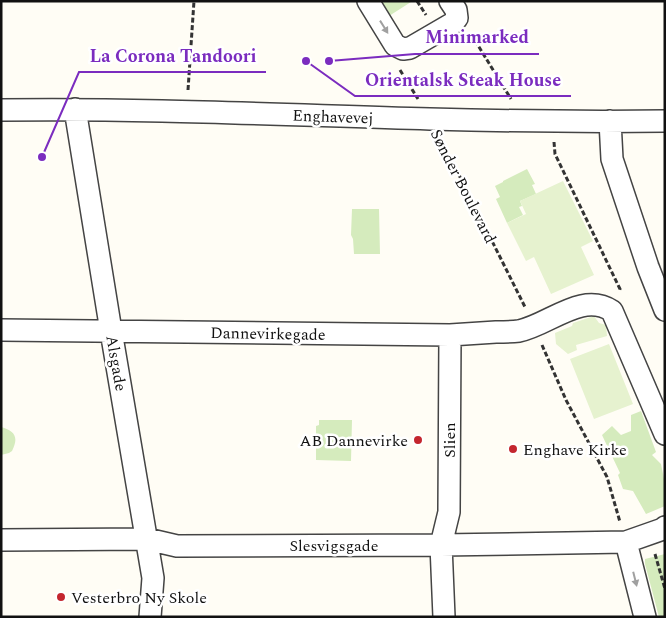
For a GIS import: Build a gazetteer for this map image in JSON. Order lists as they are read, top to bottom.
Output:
{
  "streets": {
    "street": [
      "Enghavevej",
      "Dannevirkegade",
      "Alsgade",
      "Slien",
      "Slesvigsgade"
    ],
    "path": ["Sønder Boulevard"]
  },
  "crossings": [
    ["Enghavevej", "Sønder Boulevard"],
    ["Enghavevej", "Alsgade"],
    ["Sønder Boulevard", "Dannevirkegade"],
    ["Sønder Boulevard", "Slesvigsgade"],
    ["Dannevirkegade", "Alsgade"],
    ["Dannevirkegade", "Slien"],
    ["Alsgade", "Slesvigsgade"],
    ["Slien", "Slesvigsgade"]
  ],
  "places": [
    "Orientalsk Steak House",
    "Minimarked",
    "La Corona Tandoori",
    "AB Dannevirke",
    "Enghave Kirke",
    "Vesterbro Ny Skole"
  ]
}
